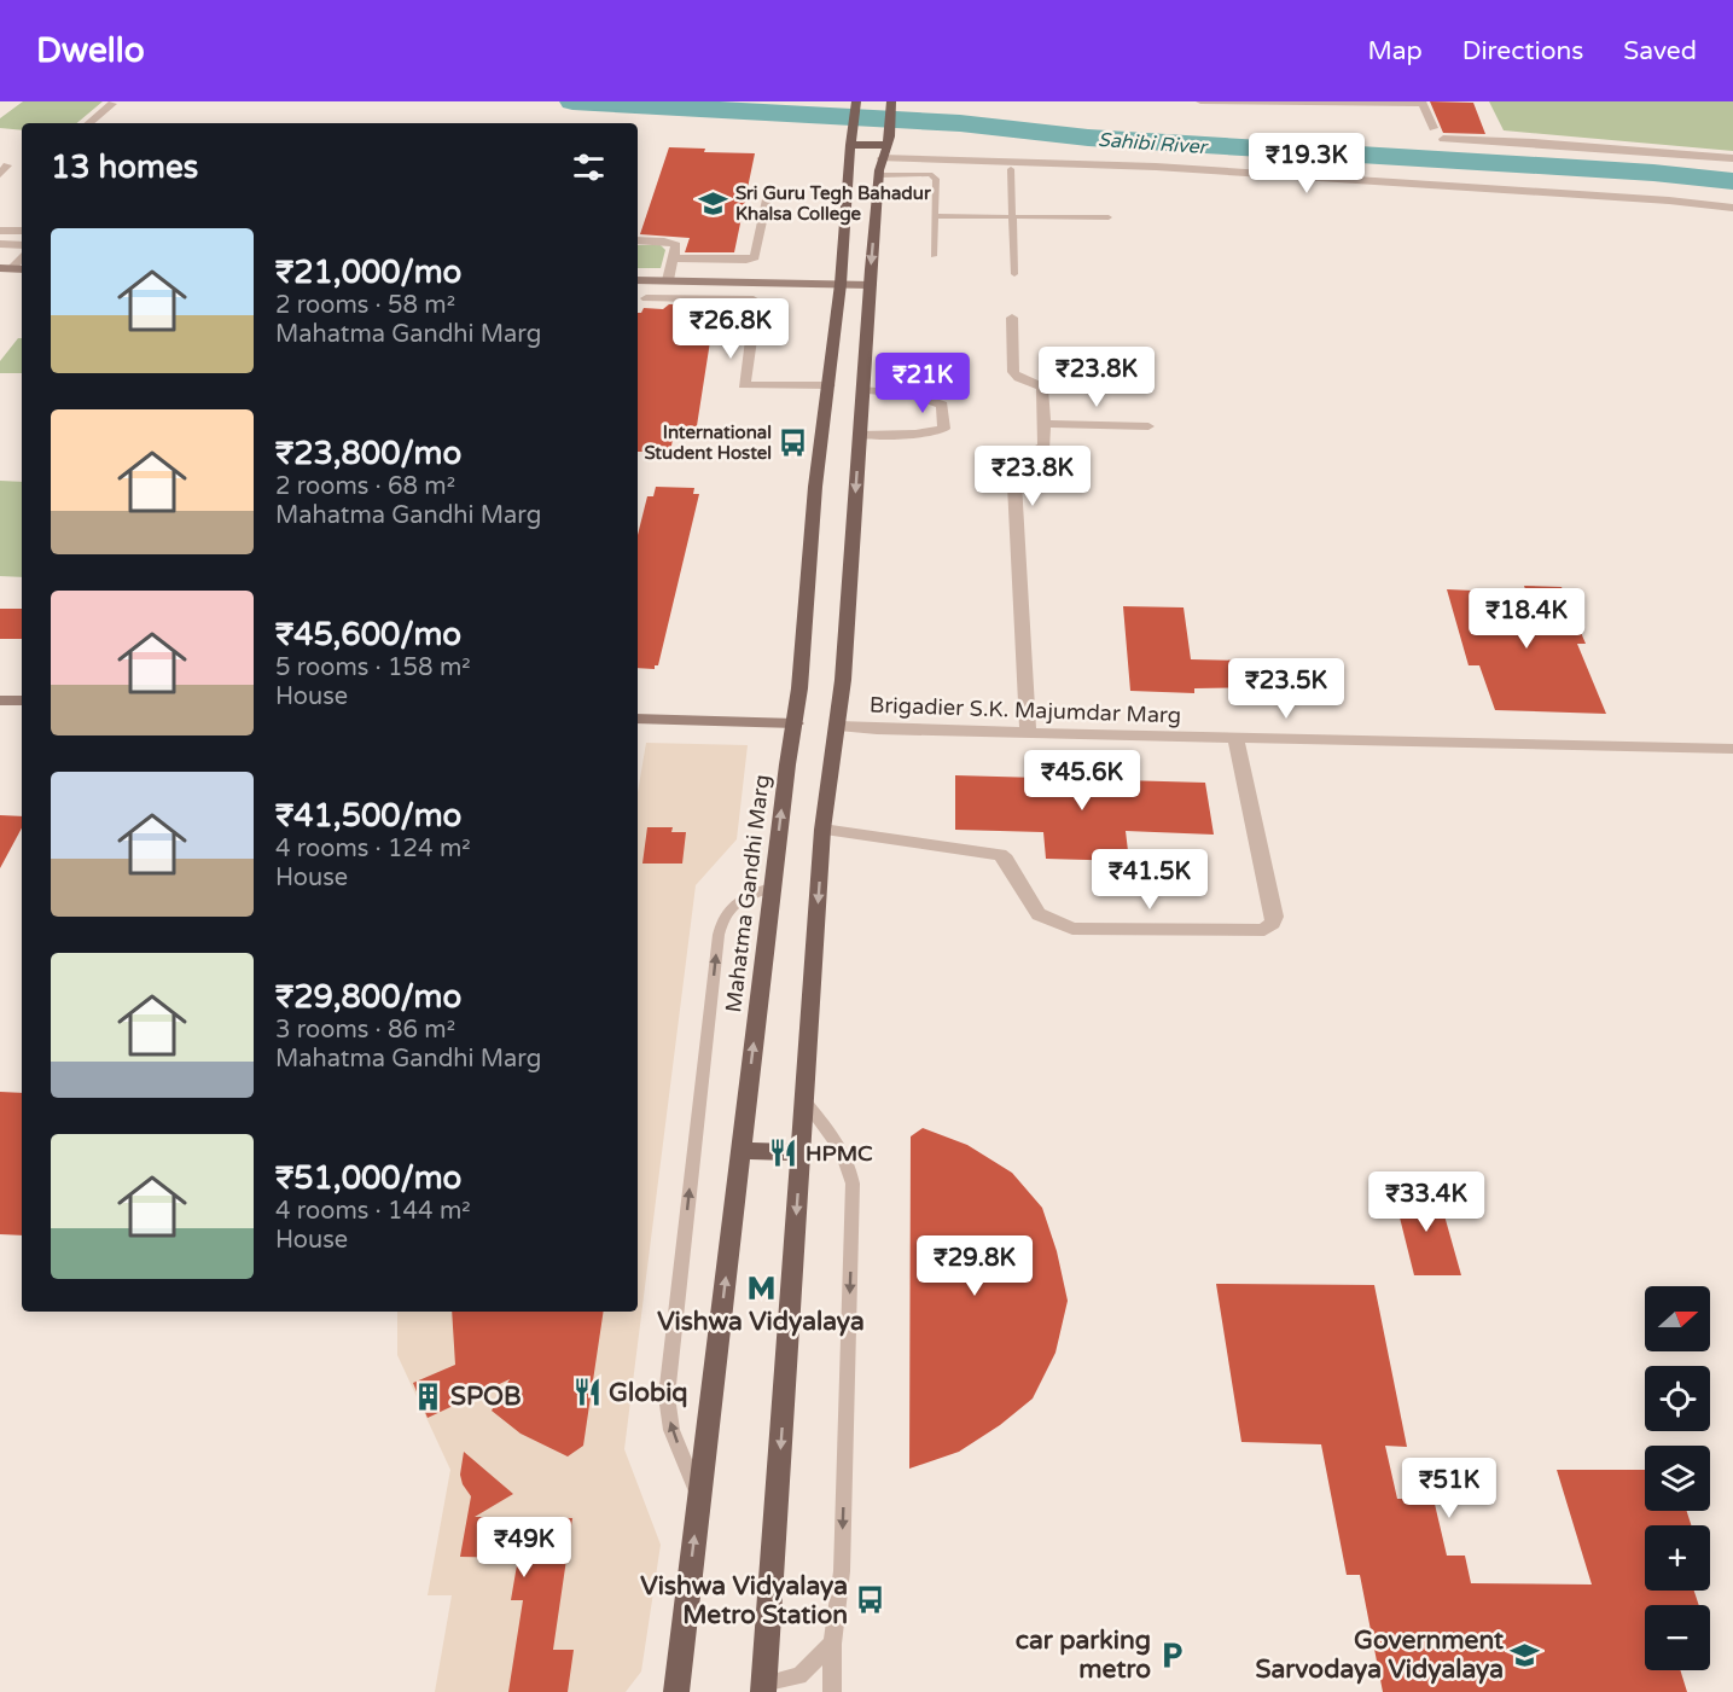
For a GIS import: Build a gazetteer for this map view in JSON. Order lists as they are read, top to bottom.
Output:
{
  "streets": {
    "main road": ["Mahatma Gandhi Marg"],
    "street": ["Brigadier S.K. Majumdar Marg"]
  },
  "water": ["Sahibi River"],
  "places": {
    "school or university": ["Sri Guru Tegh Bahadur Khalsa College", "Government Sarvodaya Vidyalaya"],
    "bus stop": ["International Student Hostel", "Vishwa Vidyalaya Metro Station"],
    "restaurant": ["HPMC", "Globiq"],
    "metro station": ["Vishwa Vidyalaya"],
    "building": ["SPOB"],
    "parking": ["car parking metro"]
  },
  "north": "right",
  "page": {
    "header": "Dwello",
    "nav": ["Map", "Directions", "Saved"],
    "heading": "13 homes",
    "price": [
      "₹19.3K",
      "₹26.8K",
      "₹23.8K",
      "₹21K",
      "₹23.8K",
      "₹18.4K",
      "₹23.5K",
      "₹45.6K",
      "₹41.5K",
      "₹33.4K",
      "₹29.8K",
      "₹51K",
      "₹49K"
    ],
    "list": [
      {
        "name": "₹21,000/mo",
        "note": "2 rooms · 58 m² · Mahatma Gandhi Marg"
      },
      {
        "name": "₹23,800/mo",
        "note": "2 rooms · 68 m² · Mahatma Gandhi Marg"
      },
      {
        "name": "₹45,600/mo",
        "note": "5 rooms · 158 m² · House"
      },
      {
        "name": "₹41,500/mo",
        "note": "4 rooms · 124 m² · House"
      },
      {
        "name": "₹29,800/mo",
        "note": "3 rooms · 86 m² · Mahatma Gandhi Marg"
      },
      {
        "name": "₹51,000/mo",
        "note": "4 rooms · 144 m² · House"
      }
    ],
    "map_buttons": ["+", "−"]
  }
}
